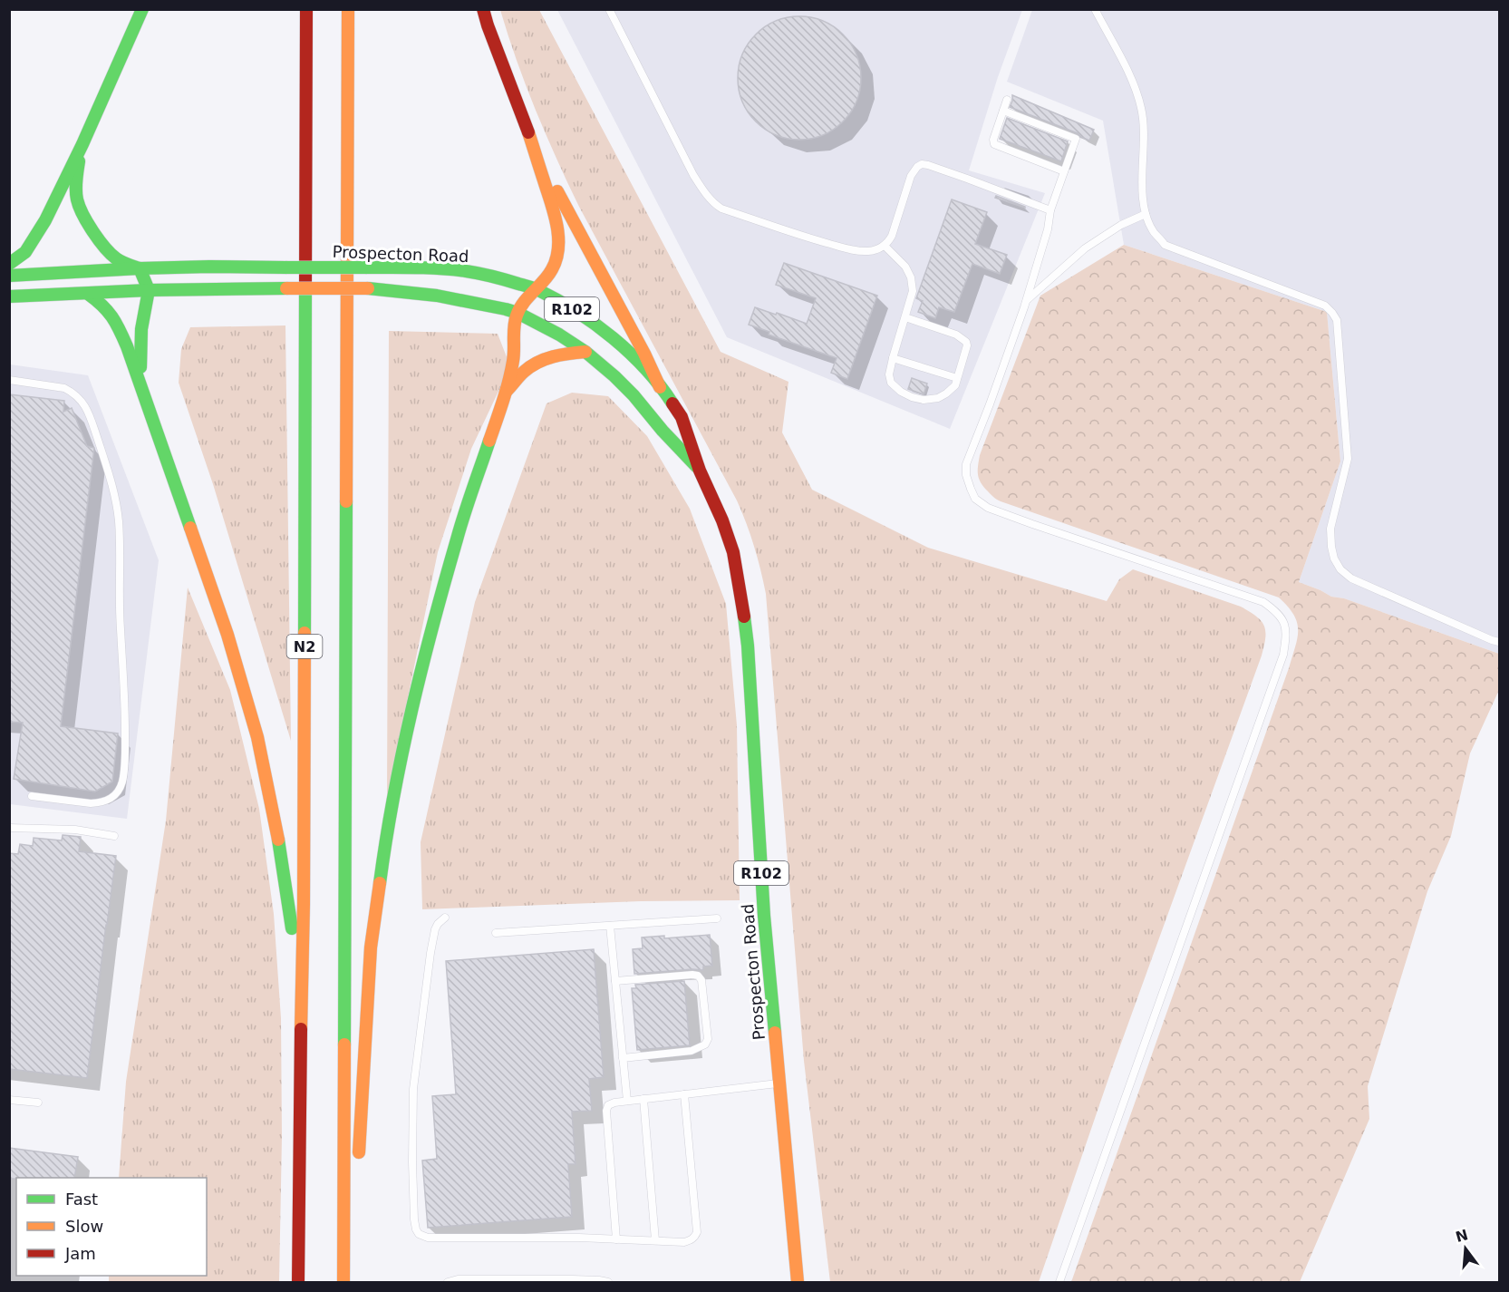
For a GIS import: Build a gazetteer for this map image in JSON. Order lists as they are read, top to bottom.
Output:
{
  "streets": {
    "main road": ["Prospecton Road", "R102", "N2"]
  },
  "legend": ["Fast", "Slow", "Jam"],
  "north": "top"
}
